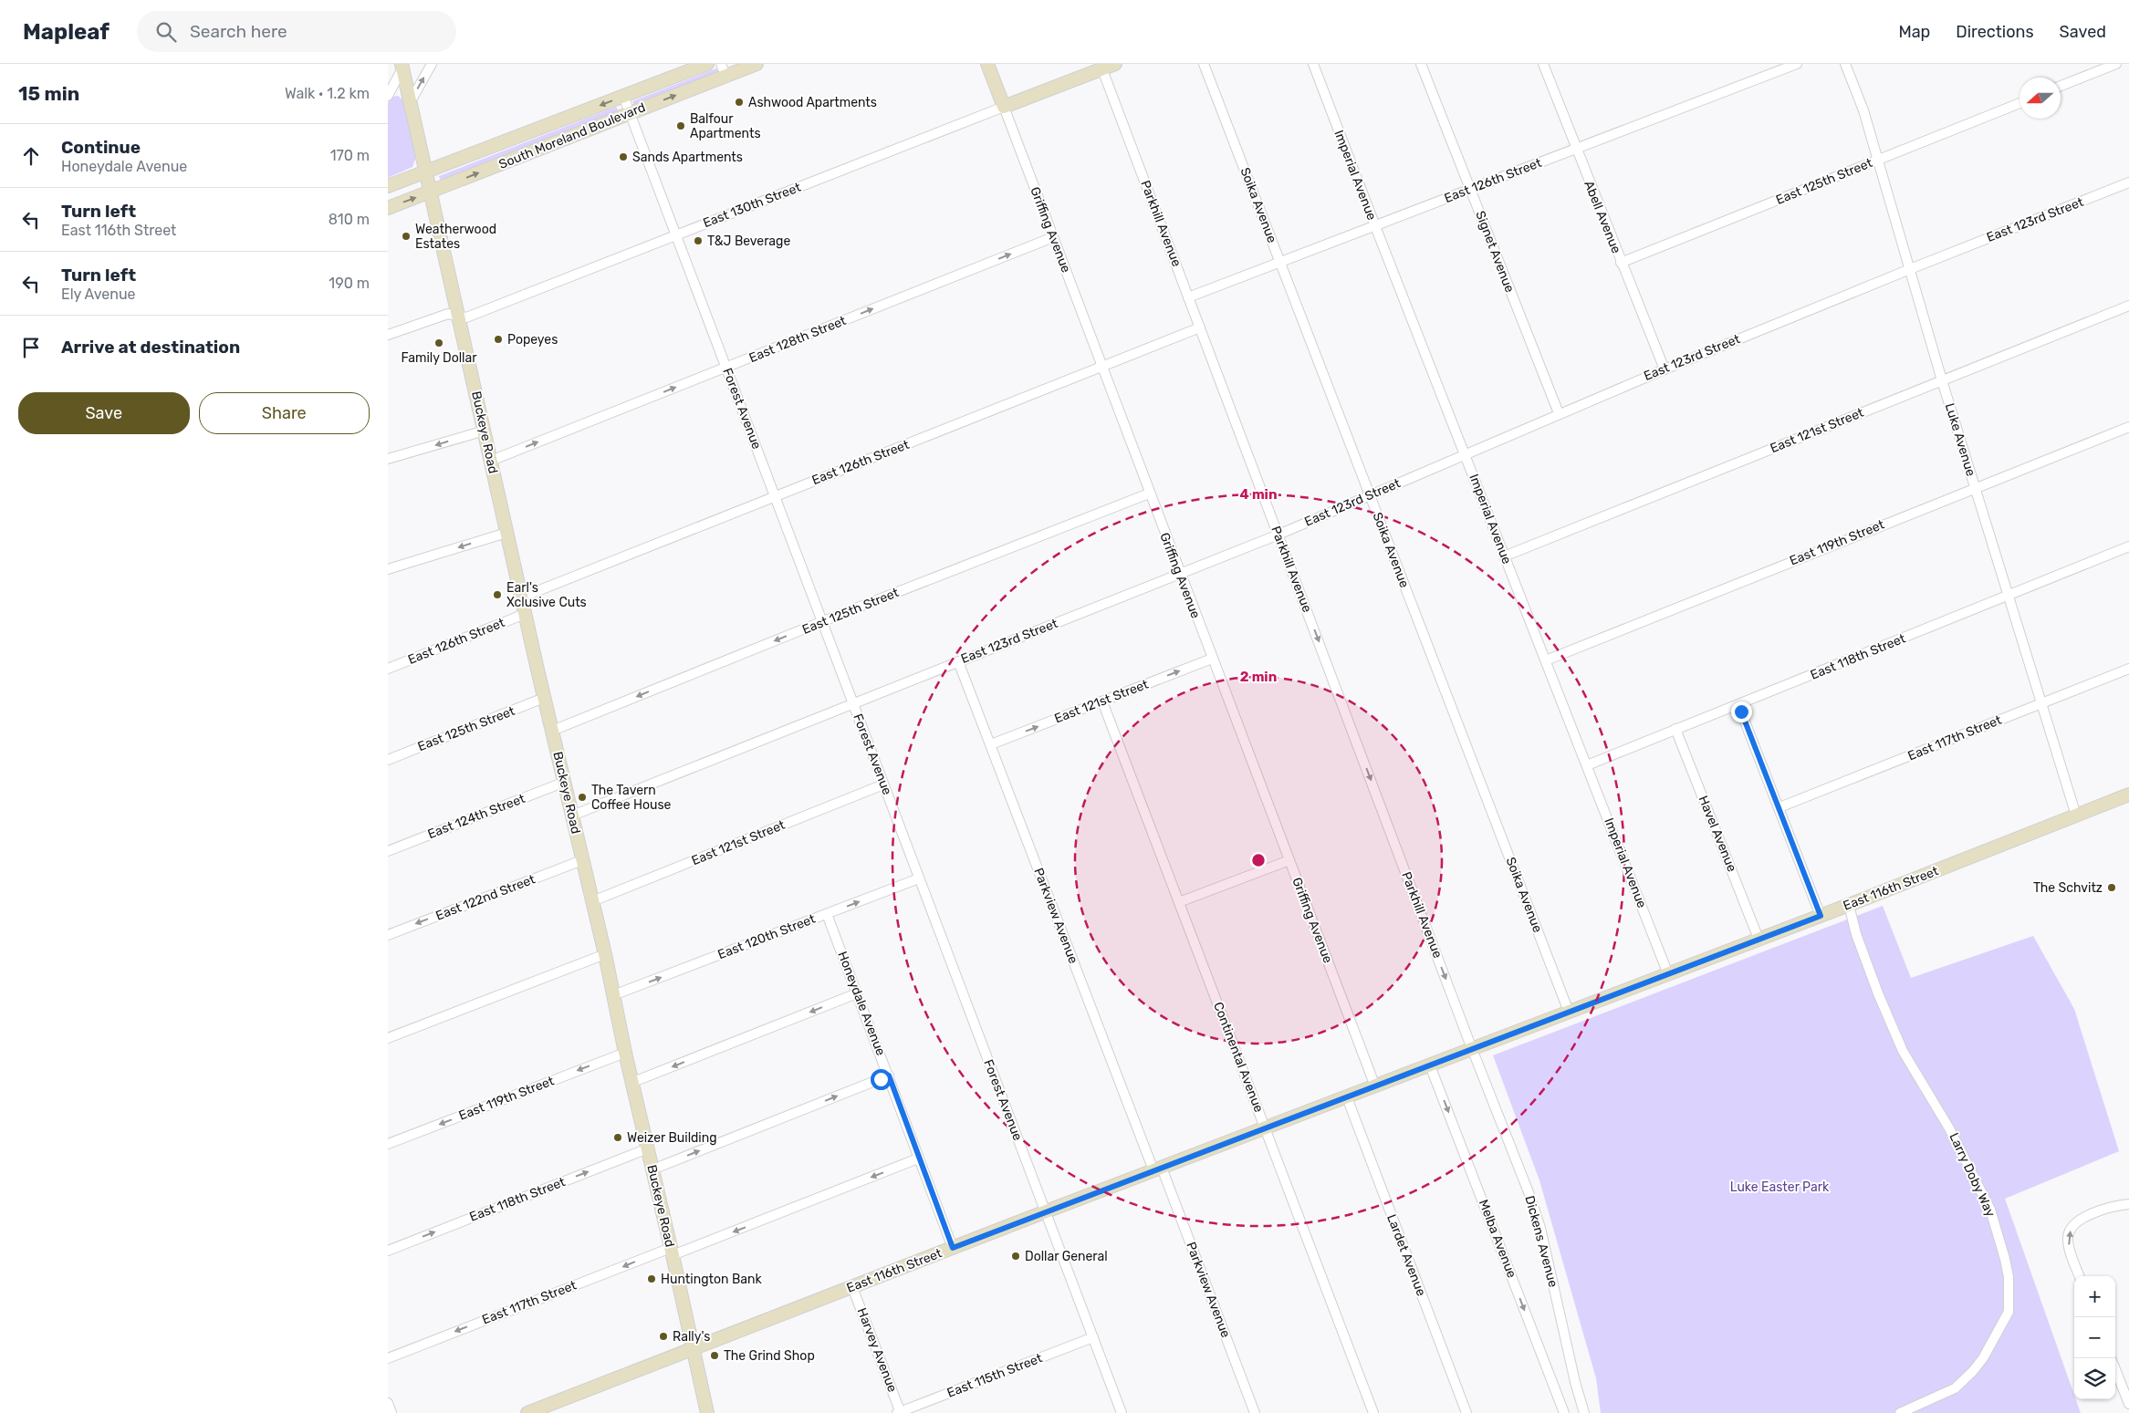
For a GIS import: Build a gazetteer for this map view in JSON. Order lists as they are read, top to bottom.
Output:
{
  "streets": {
    "street": [
      "South Moreland Boulevard",
      "Imperial Avenue",
      "East 126th Street",
      "East 125th Street",
      "East 130th Street",
      "Soika Avenue",
      "Abell Avenue",
      "East 123rd Street",
      "Parkhill Avenue",
      "Griffing Avenue",
      "Signet Avenue",
      "East 128th Street",
      "Forest Avenue",
      "East 121st Street",
      "Buckeye Road",
      "Luke Avenue",
      "East 119th Street",
      "East 118th Street",
      "East 117th Street",
      "East 124th Street",
      "Havel Avenue",
      "East 116th Street",
      "East 122nd Street",
      "Parkview Avenue",
      "East 120th Street",
      "Honeydale Avenue",
      "Continental Avenue",
      "Larry Doby Way",
      "Melba Avenue",
      "Dickens Avenue",
      "Lardet Avenue",
      "Harvey Avenue",
      "East 115th Street"
    ]
  },
  "crossings": [
    ["South Moreland Boulevard", "Forest Avenue"],
    ["South Moreland Boulevard", "Buckeye Road"],
    ["Imperial Avenue", "East 126th Street"],
    ["Imperial Avenue", "East 123rd Street"],
    ["Imperial Avenue", "East 121st Street"],
    ["Imperial Avenue", "East 119th Street"],
    ["Imperial Avenue", "East 118th Street"],
    ["Imperial Avenue", "East 116th Street"],
    ["East 126th Street", "Soika Avenue"],
    ["East 126th Street", "Abell Avenue"],
    ["East 126th Street", "Parkhill Avenue"],
    ["East 126th Street", "Griffing Avenue"],
    ["East 126th Street", "Signet Avenue"],
    ["East 126th Street", "Forest Avenue"],
    ["East 126th Street", "Buckeye Road"],
    ["East 125th Street", "Abell Avenue"],
    ["East 125th Street", "Griffing Avenue"],
    ["East 125th Street", "Forest Avenue"],
    ["East 125th Street", "Buckeye Road"],
    ["East 125th Street", "Luke Avenue"],
    ["East 130th Street", "Parkhill Avenue"],
    ["East 130th Street", "Griffing Avenue"],
    ["East 130th Street", "Forest Avenue"],
    ["East 130th Street", "Buckeye Road"],
    ["Soika Avenue", "East 123rd Street"],
    ["Soika Avenue", "East 116th Street"],
    ["Abell Avenue", "East 123rd Street"],
    ["East 123rd Street", "Parkhill Avenue"],
    ["East 123rd Street", "Griffing Avenue"],
    ["East 123rd Street", "Signet Avenue"],
    ["East 123rd Street", "Forest Avenue"],
    ["East 123rd Street", "Buckeye Road"],
    ["East 123rd Street", "Luke Avenue"],
    ["East 123rd Street", "Parkview Avenue"],
    ["Parkhill Avenue", "East 116th Street"],
    ["Parkhill Avenue", "Dickens Avenue"],
    ["Griffing Avenue", "East 128th Street"],
    ["Griffing Avenue", "East 121st Street"],
    ["Griffing Avenue", "East 116th Street"],
    ["East 128th Street", "Forest Avenue"],
    ["East 128th Street", "Buckeye Road"],
    ["Forest Avenue", "East 121st Street"],
    ["Forest Avenue", "East 116th Street"],
    ["Forest Avenue", "East 120th Street"],
    ["Forest Avenue", "East 115th Street"],
    ["East 121st Street", "Buckeye Road"],
    ["East 121st Street", "Luke Avenue"],
    ["East 121st Street", "Parkview Avenue"],
    ["East 121st Street", "Continental Avenue"],
    ["Buckeye Road", "East 119th Street"],
    ["Buckeye Road", "East 118th Street"],
    ["Buckeye Road", "East 117th Street"],
    ["Buckeye Road", "East 124th Street"],
    ["Buckeye Road", "East 116th Street"],
    ["Buckeye Road", "East 122nd Street"],
    ["Buckeye Road", "East 120th Street"],
    ["Luke Avenue", "East 119th Street"],
    ["Luke Avenue", "East 118th Street"],
    ["Luke Avenue", "East 117th Street"],
    ["Luke Avenue", "East 116th Street"],
    ["East 118th Street", "Havel Avenue"],
    ["East 117th Street", "Honeydale Avenue"],
    ["Havel Avenue", "East 116th Street"],
    ["East 116th Street", "Parkview Avenue"],
    ["East 116th Street", "Honeydale Avenue"],
    ["East 116th Street", "Continental Avenue"],
    ["East 116th Street", "Larry Doby Way"],
    ["East 116th Street", "Melba Avenue"],
    ["East 116th Street", "Dickens Avenue"],
    ["East 116th Street", "Lardet Avenue"],
    ["East 116th Street", "Harvey Avenue"],
    ["East 120th Street", "Honeydale Avenue"],
    ["Harvey Avenue", "East 115th Street"]
  ],
  "one_way": [
    "Parkhill Avenue",
    "East 128th Street",
    "East 117th Street",
    "East 122nd Street",
    "East 120th Street",
    "Melba Avenue"
  ],
  "parks": ["Luke Easter Park"],
  "places": [
    "Ashwood Apartments",
    "Balfour Apartments",
    "Sands Apartments",
    "Weatherwood Estates",
    "T&J Beverage",
    "Popeyes",
    "Family Dollar",
    "Earl's Xclusive Cuts",
    "The Tavern Coffee House",
    "The Schvitz",
    "Weizer Building",
    "Dollar General",
    "Huntington Bank",
    "Rally's",
    "The Grind Shop"
  ],
  "north": "left",
  "page": {
    "header": "Mapleaf",
    "search": "Search here",
    "nav": ["Map", "Directions", "Saved"],
    "heading": ["15 min", "Walk · 1.2 km"],
    "list": [
      ["Continue", "Honeydale Avenue", "170 m"],
      ["Turn left", "East 116th Street", "810 m"],
      ["Turn left", "Ely Avenue", "190 m"],
      "Arrive at destination"
    ],
    "buttons": ["Save", "Share"],
    "map_buttons": ["+", "−"]
  },
  "rings": ["4 min", "2 min"]
}
